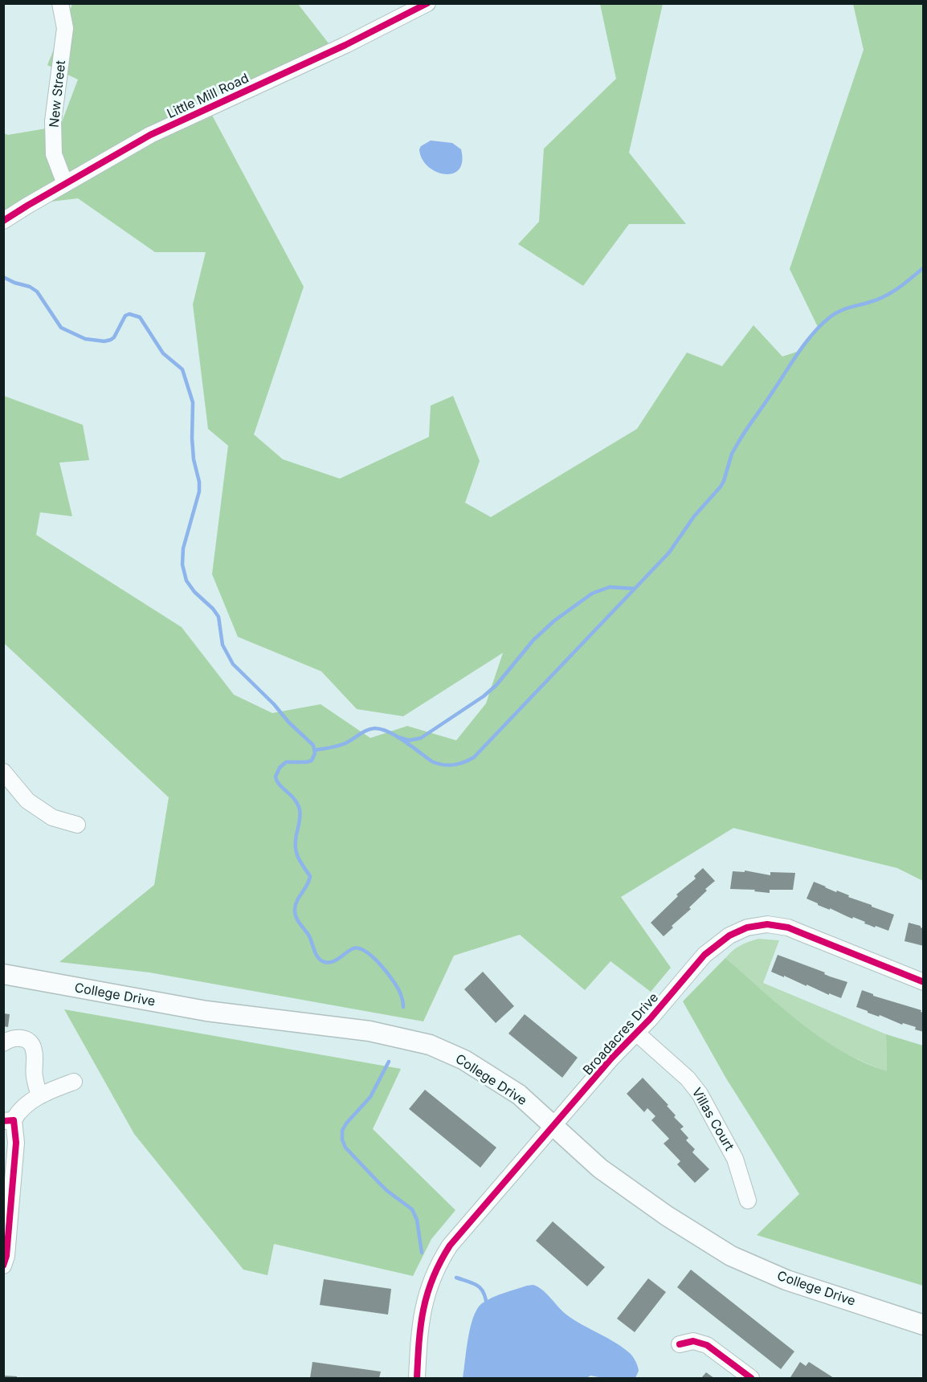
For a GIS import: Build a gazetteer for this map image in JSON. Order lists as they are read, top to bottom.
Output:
{
  "streets": {
    "main road": ["College Drive"],
    "street": [
      "New Street",
      "Little Mill Road",
      "Broadacres Drive",
      "Villas Court"
    ]
  },
  "crossings": [
    ["New Street", "Little Mill Road"],
    ["College Drive", "Broadacres Drive"],
    ["Broadacres Drive", "Villas Court"]
  ]
}
